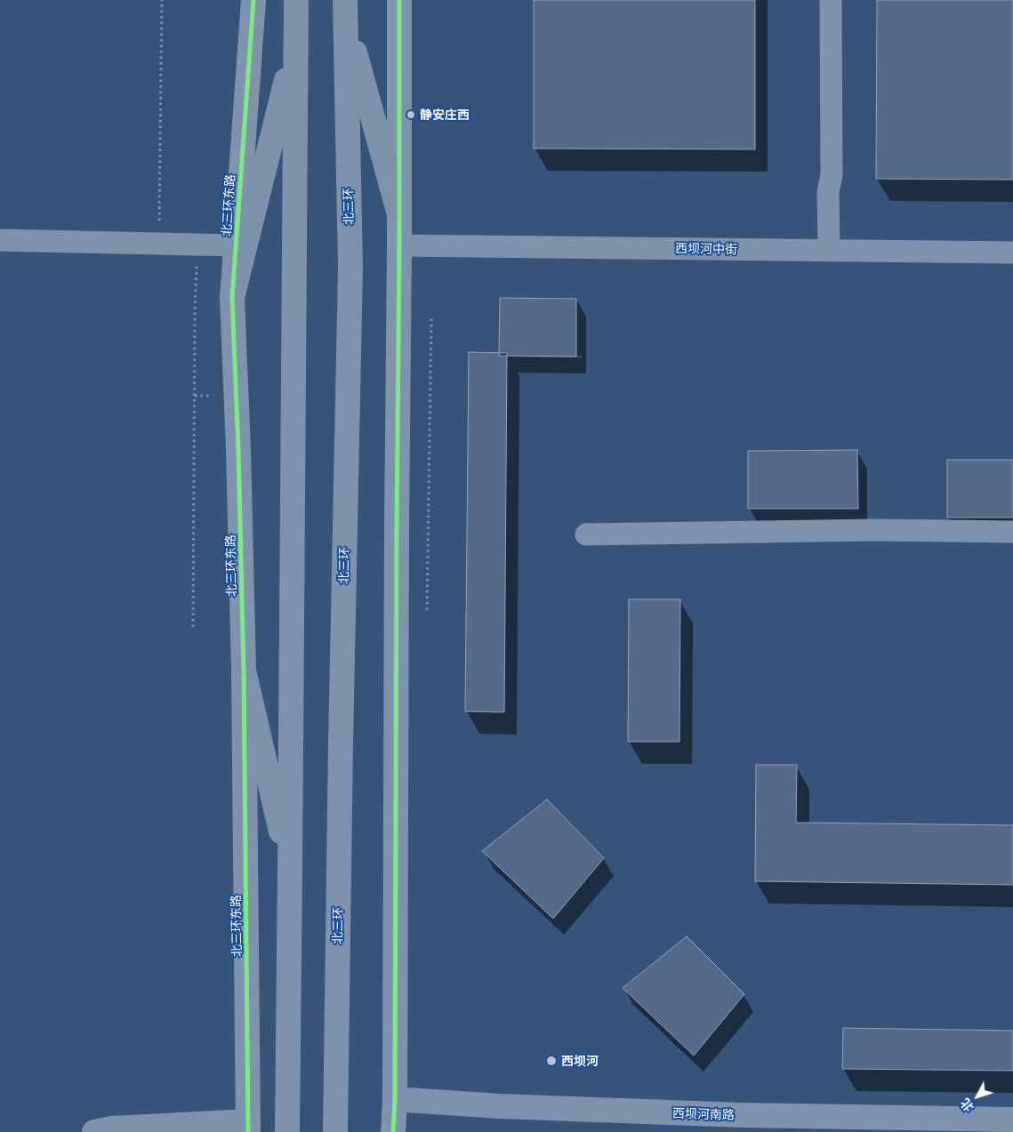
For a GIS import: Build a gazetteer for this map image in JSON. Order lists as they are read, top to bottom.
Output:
{
  "streets": {
    "highway": ["北三环"],
    "street": ["北三环东路", "西坝河中街", "西坝河南路"]
  },
  "places": ["静安庄西", "西坝河"],
  "north": "bottom left"
}
